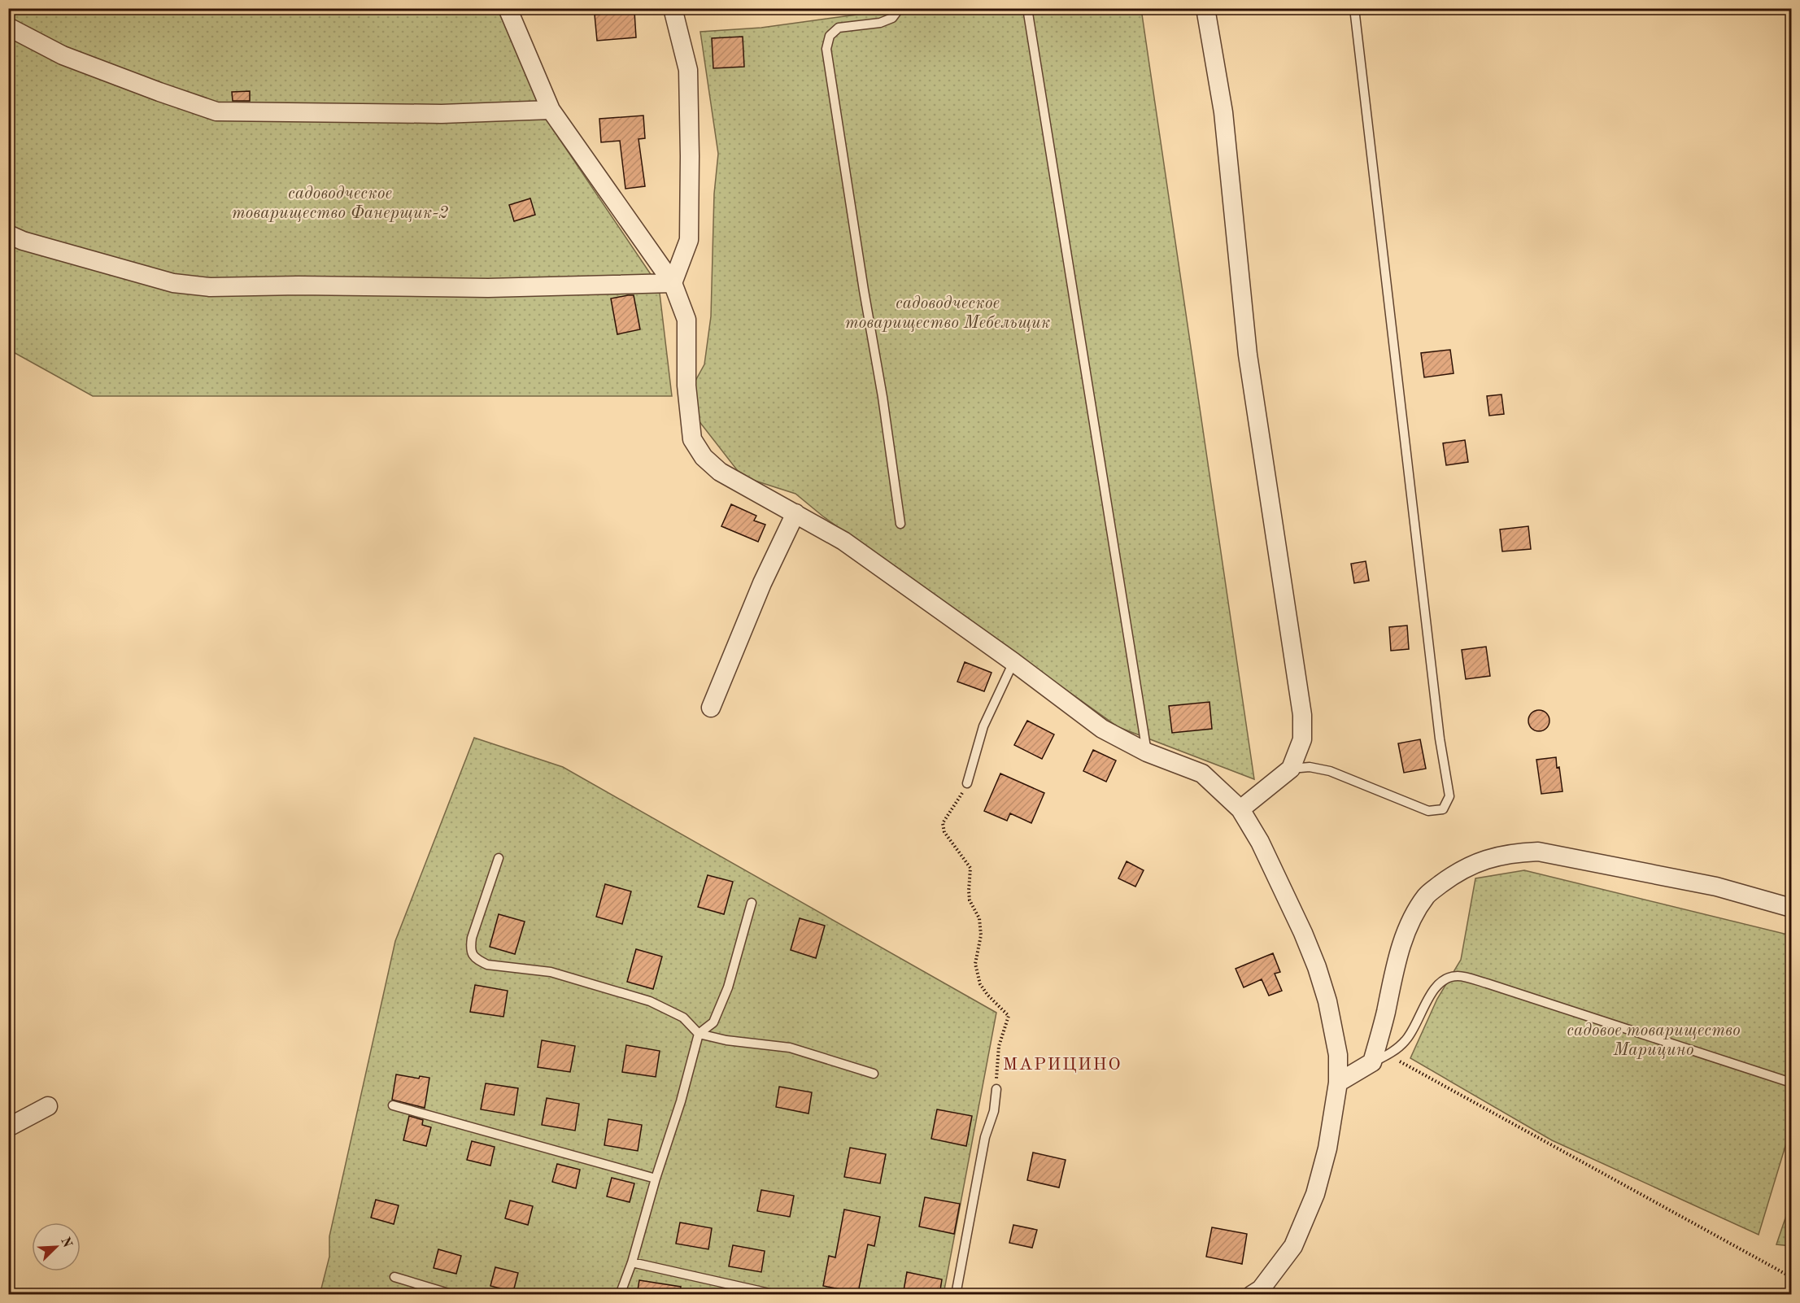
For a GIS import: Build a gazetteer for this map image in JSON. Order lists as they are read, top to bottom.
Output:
{
  "districts": ["МАРИЦИНО"],
  "parks": ["садоводческое товарищество Фанерщик-2", "садоводческое товарищество Мебельщик", "садовое товарищество Марицино"],
  "north": "top right"
}
